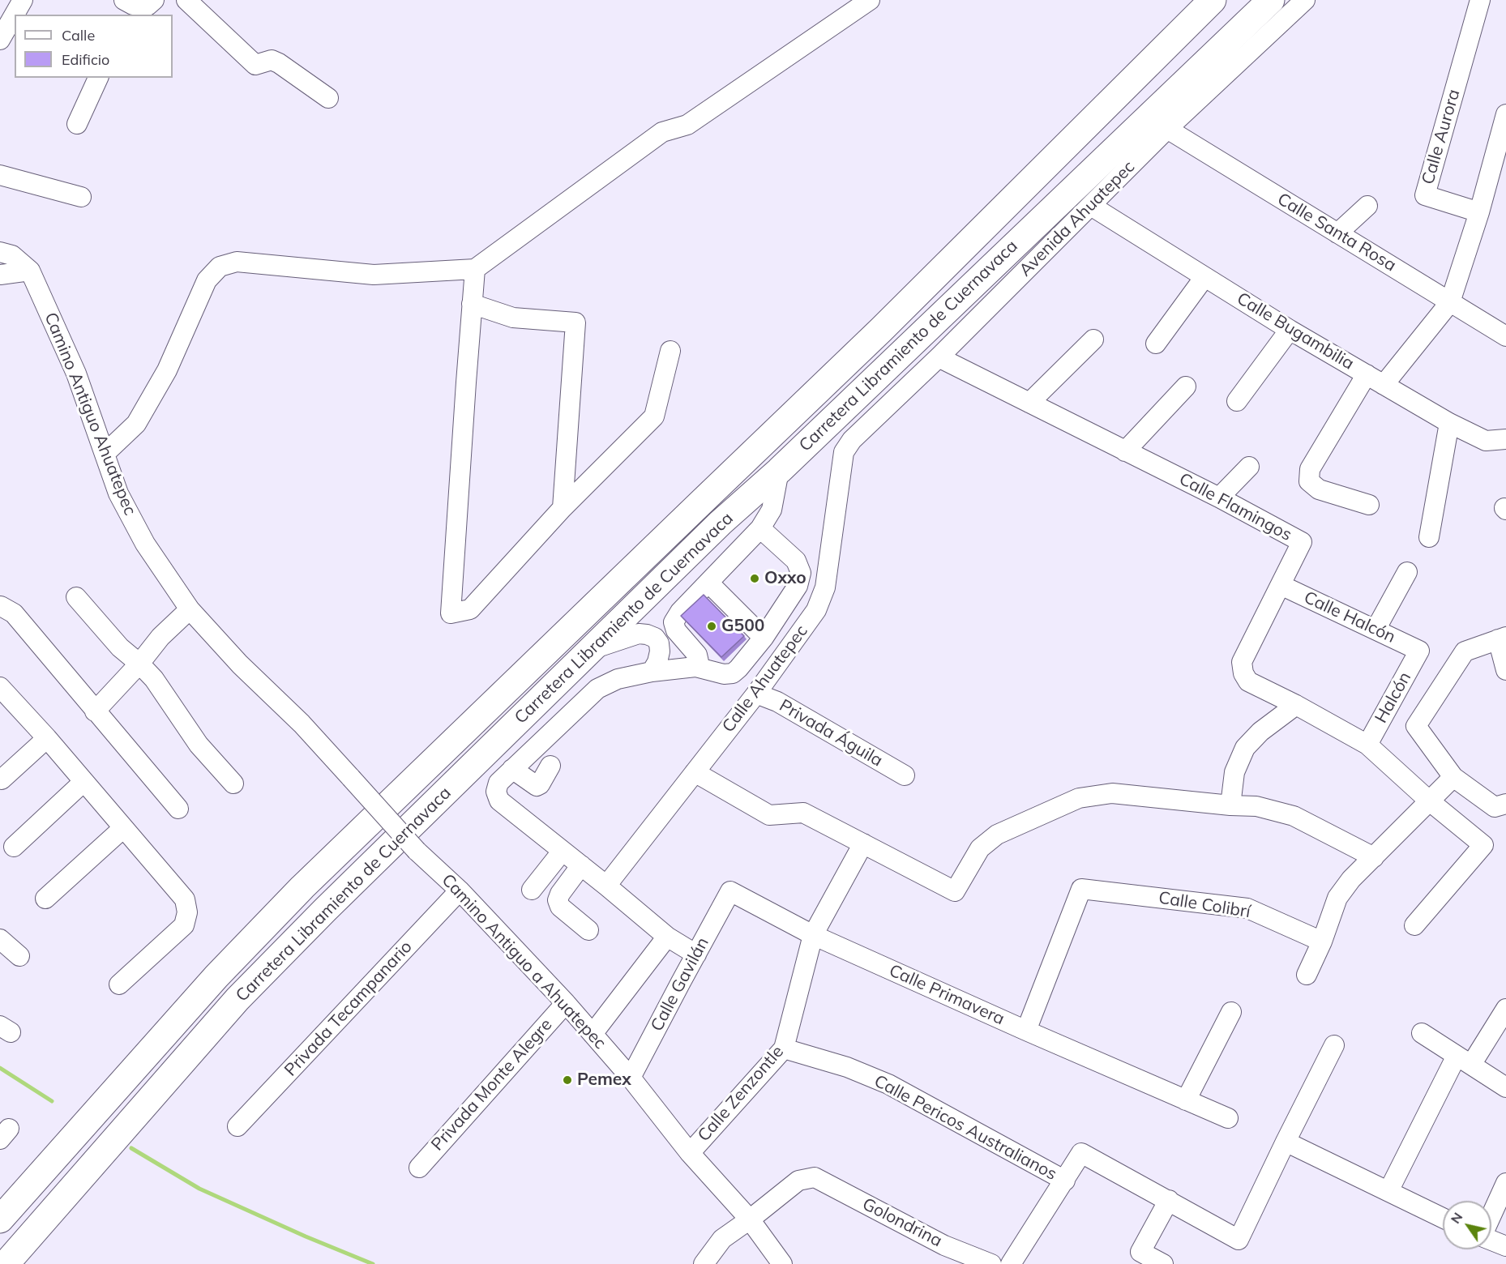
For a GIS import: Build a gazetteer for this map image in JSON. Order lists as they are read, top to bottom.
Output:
{
  "streets": {
    "highway": ["Carretera Libramiento de Cuernavaca"],
    "street": [
      "Calle Aurora",
      "Avenida Ahuatepec",
      "Calle Santa Rosa",
      "Calle Bugambilia",
      "Camino Antiguo Ahuatepec",
      "Calle Flamingos",
      "Calle Halcón",
      "Calle Ahuatepec",
      "Halcón",
      "Privada Águila",
      "Calle Colibrí",
      "Camino Antiguo a Ahuatepec",
      "Calle Gavilán",
      "Calle Primavera",
      "Privada Tecampanario",
      "Privada Monte Alegre",
      "Calle Zenzontle",
      "Calle Pericos Australianos",
      "Golondrina"
    ]
  },
  "crossings": [
    ["Avenida Ahuatepec", "Calle Santa Rosa"],
    ["Avenida Ahuatepec", "Calle Bugambilia"],
    ["Avenida Ahuatepec", "Calle Flamingos"],
    ["Avenida Ahuatepec", "Calle Ahuatepec"],
    ["Camino Antiguo Ahuatepec", "Camino Antiguo a Ahuatepec"],
    ["Calle Flamingos", "Calle Halcón"],
    ["Calle Flamingos", "Halcón"],
    ["Calle Halcón", "Halcón"],
    ["Calle Ahuatepec", "Privada Águila"],
    ["Calle Colibrí", "Calle Primavera"],
    ["Camino Antiguo a Ahuatepec", "Calle Gavilán"],
    ["Camino Antiguo a Ahuatepec", "Privada Tecampanario"],
    ["Camino Antiguo a Ahuatepec", "Privada Monte Alegre"],
    ["Camino Antiguo a Ahuatepec", "Calle Zenzontle"],
    ["Camino Antiguo a Ahuatepec", "Golondrina"],
    ["Calle Gavilán", "Calle Primavera"],
    ["Calle Primavera", "Calle Zenzontle"],
    ["Calle Zenzontle", "Calle Pericos Australianos"]
  ],
  "places": ["Oxxo", "G500", "Pemex"],
  "legend": ["Calle", "Edificio"],
  "north": "top left"
}
